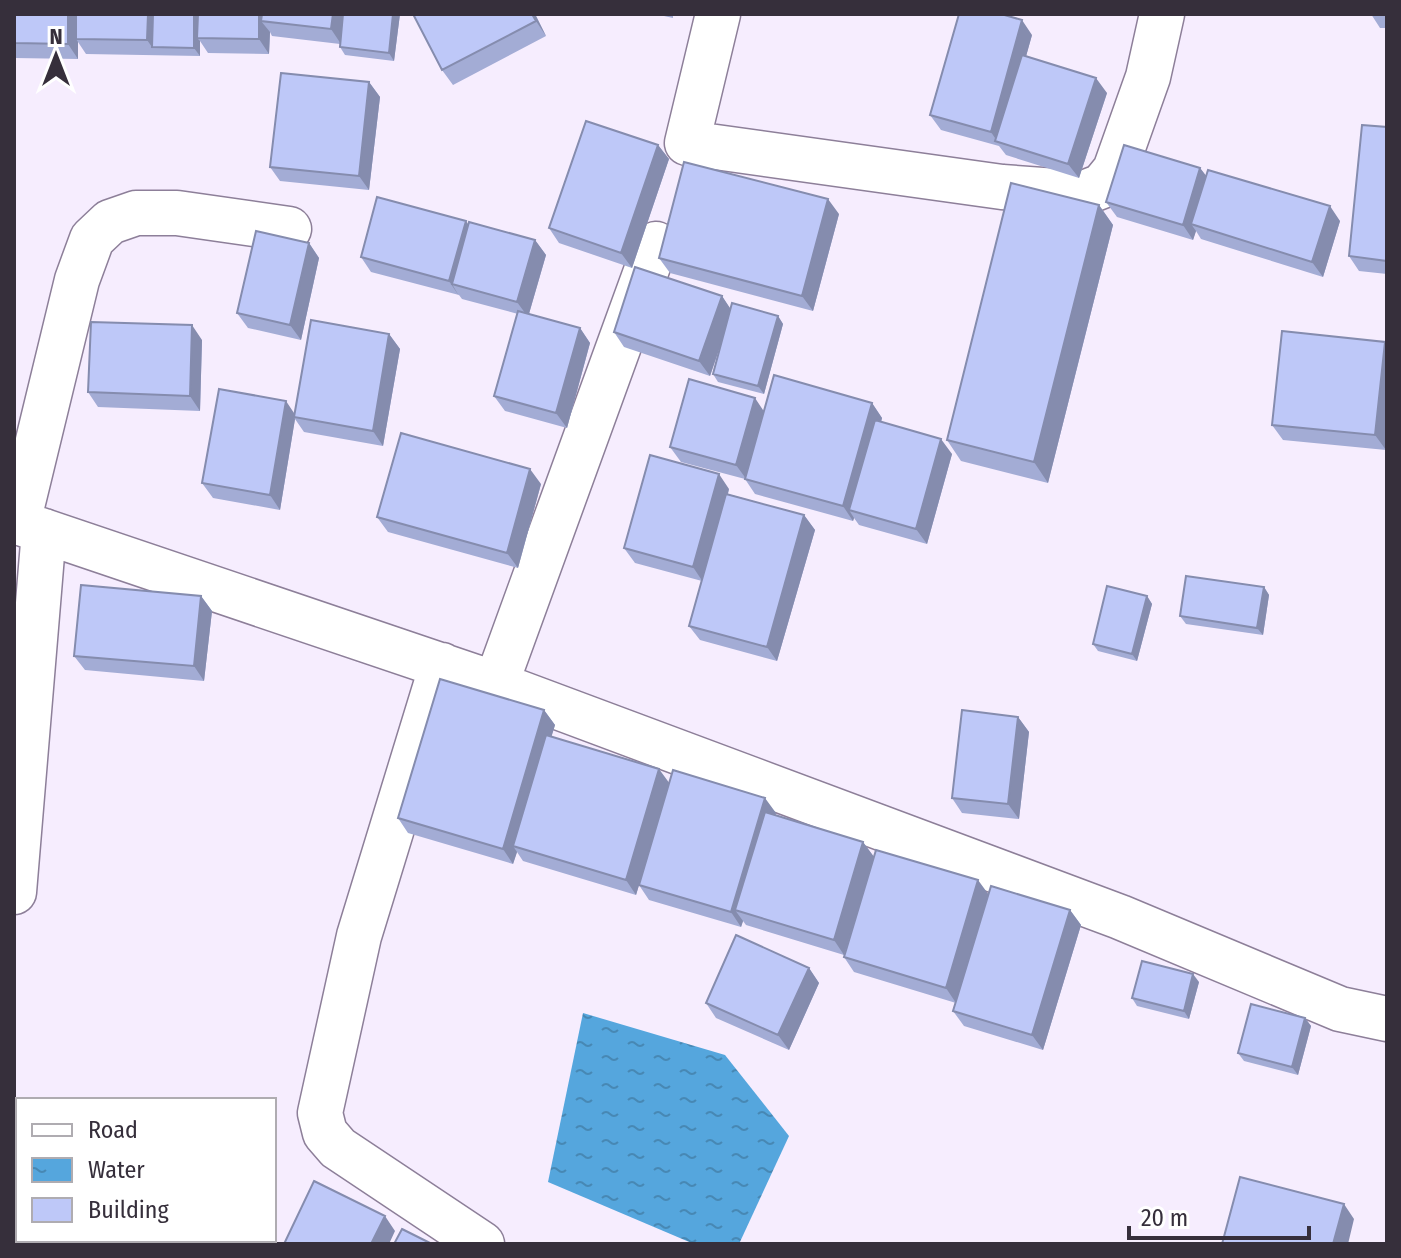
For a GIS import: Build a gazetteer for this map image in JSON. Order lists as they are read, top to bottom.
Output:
{
  "legend": ["Road", "Water", "Building"],
  "scale_bar": "20 m",
  "north": "top"
}
